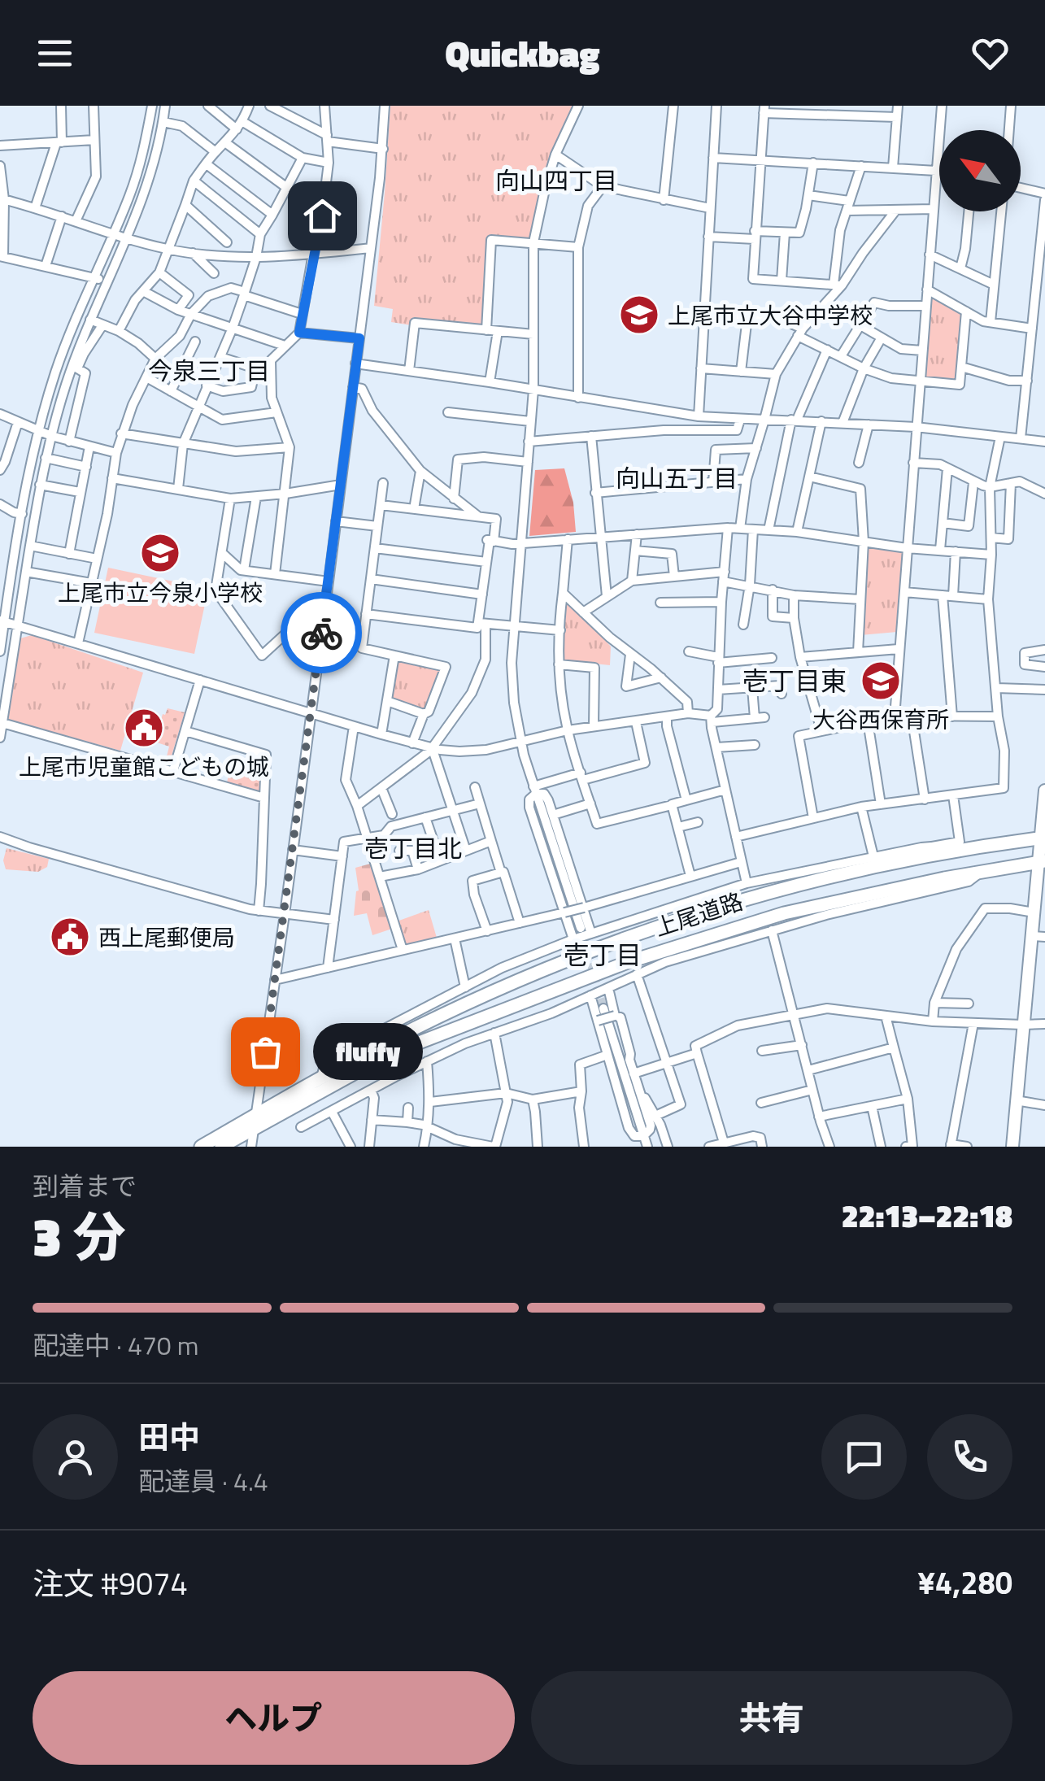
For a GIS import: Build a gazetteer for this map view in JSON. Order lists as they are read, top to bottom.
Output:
{
  "streets": {
    "highway": ["上尾道路"]
  },
  "districts": [
    "向山四丁目",
    "今泉三丁目",
    "向山五丁目",
    "壱丁目東",
    "壱丁目北",
    "壱丁目"
  ],
  "places": {
    "school or university": ["上尾市立大谷中学校", "上尾市立今泉小学校", "大谷西保育所"],
    "public building": ["上尾市児童館こどもの城", "西上尾郵便局"],
    "other": ["fluffy"]
  },
  "north": "top left",
  "page": {
    "header": "Quickbag",
    "bubble": "fluffy",
    "heading": ["3 分", "到着まで", "22:13–22:18"],
    "panel": [
      "田中",
      "配達員 · 4.4",
      "注文 #9074",
      "¥4,280"
    ],
    "bar": "配達中 · 470 m",
    "buttons": ["ヘルプ", "共有"]
  }
}
